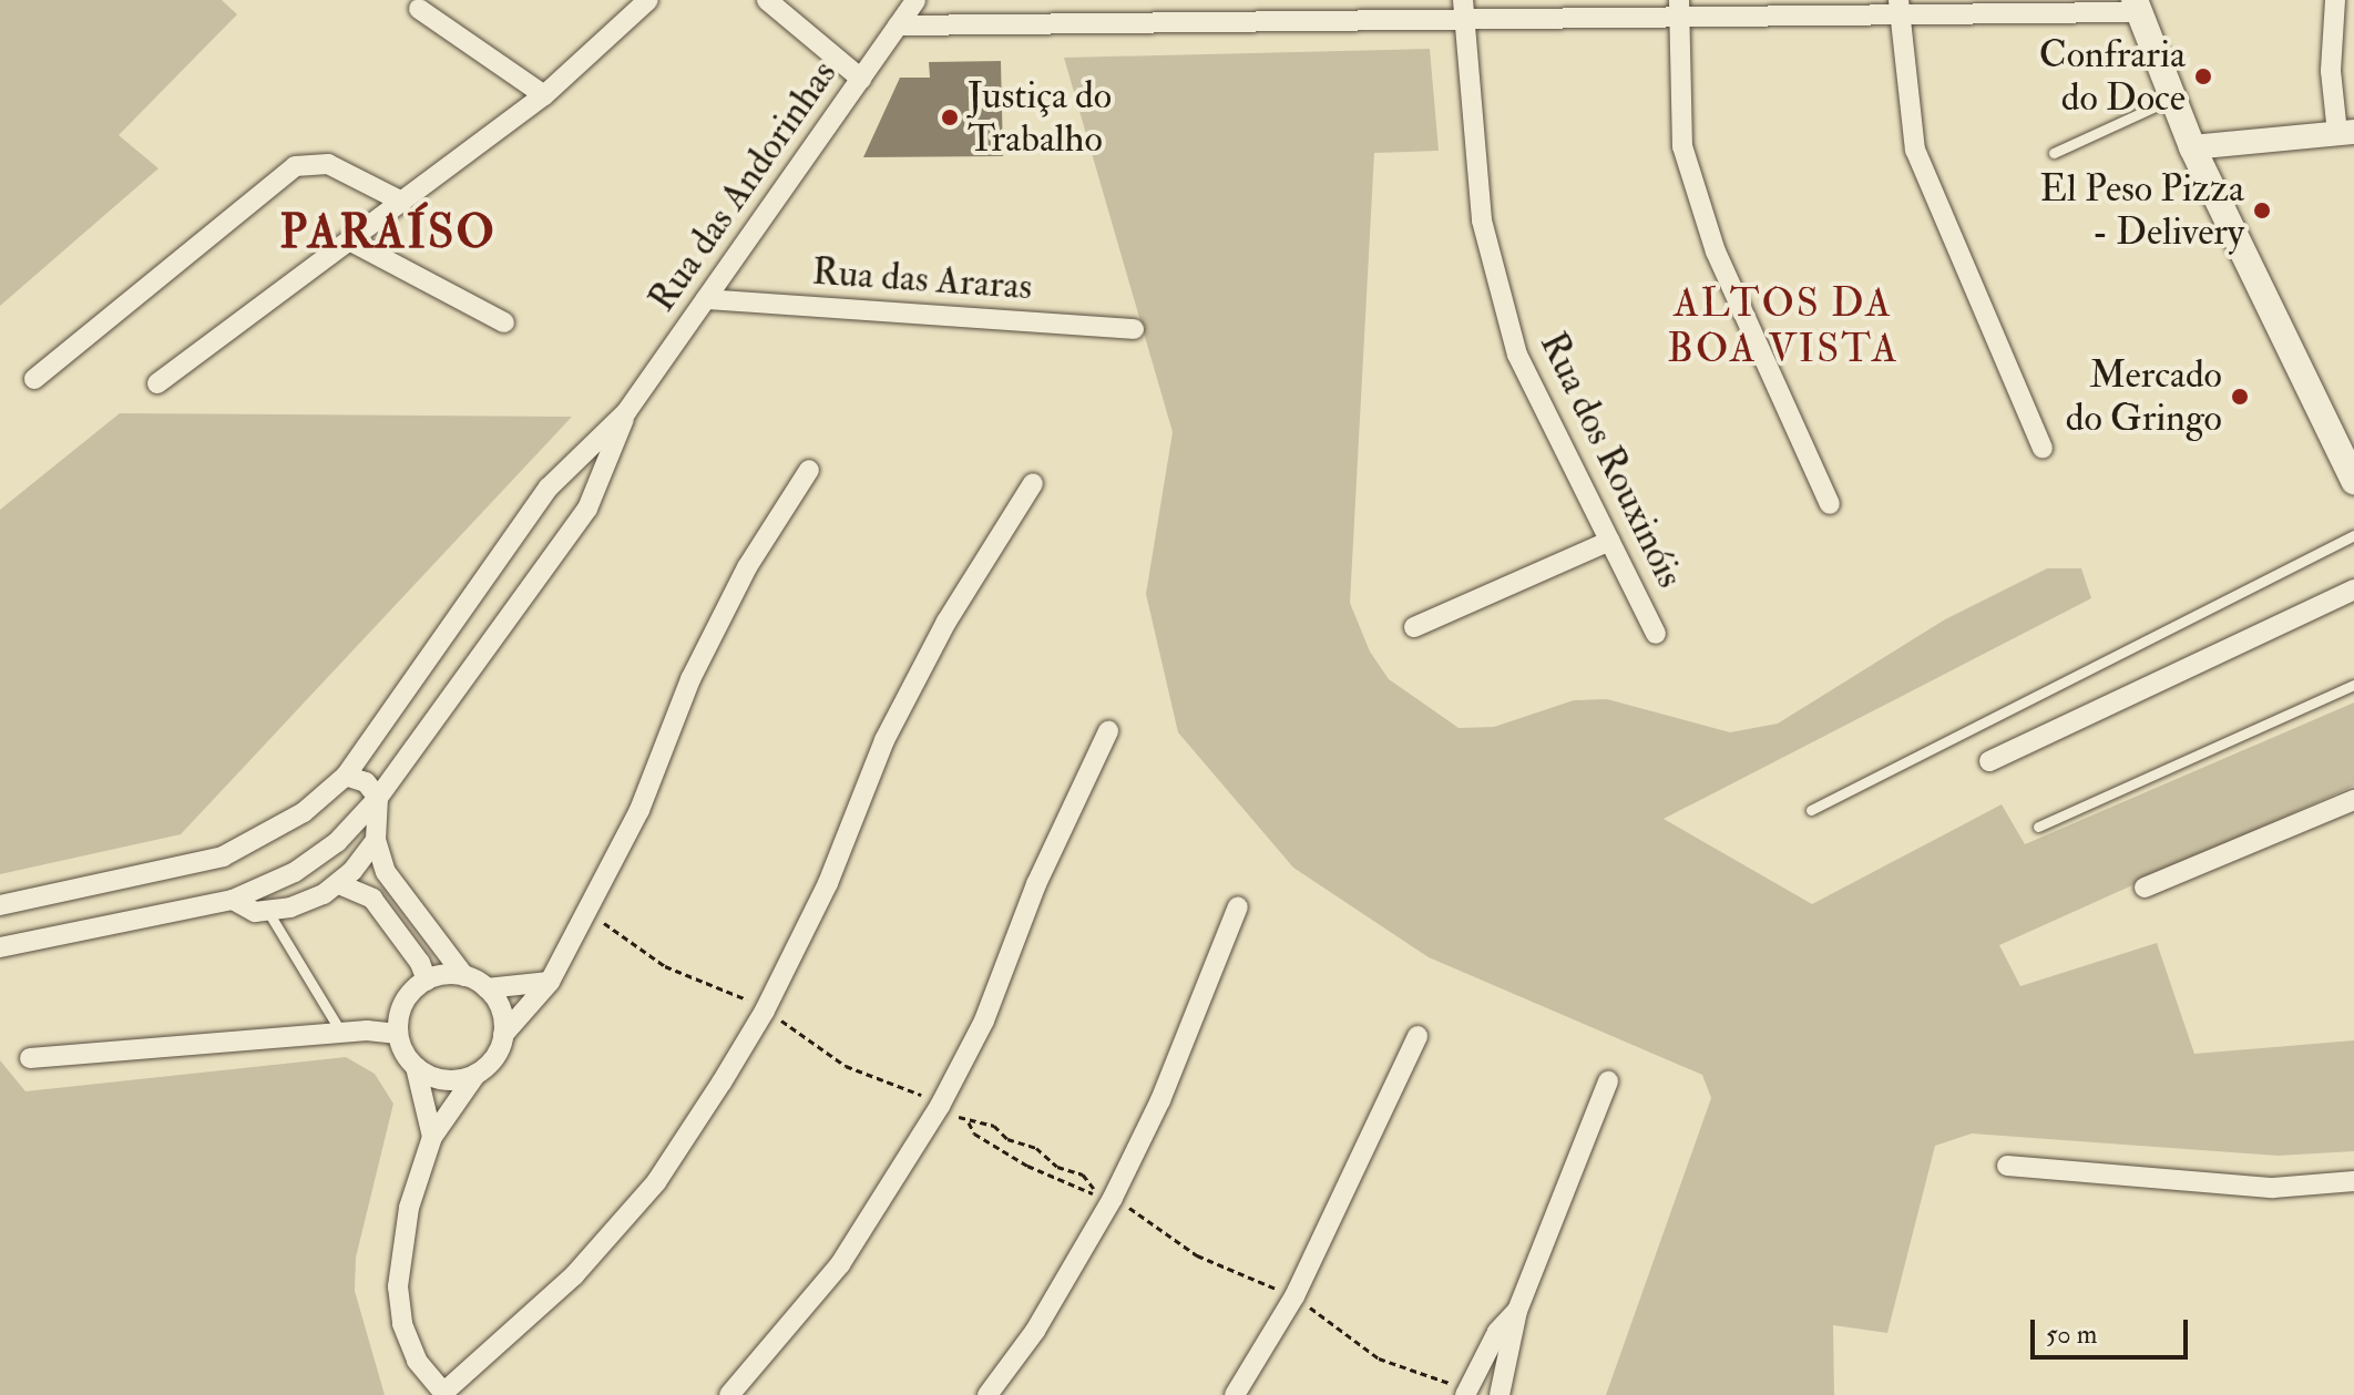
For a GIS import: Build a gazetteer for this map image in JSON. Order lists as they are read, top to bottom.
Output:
{
  "streets": {
    "street": ["Rua das Andorinhas", "Rua das Araras", "Rua dos Rouxinóis"]
  },
  "crossings": [
    ["Rua das Andorinhas", "Rua das Araras"]
  ],
  "districts": ["PARAÍSO", "ALTOS DA BOA VISTA"],
  "places": [
    "Confraria do Doce",
    "Justiça do Trabalho",
    "El Peso Pizza - Delivery",
    "Mercado do Gringo"
  ],
  "scale_bar": "50 m"
}
